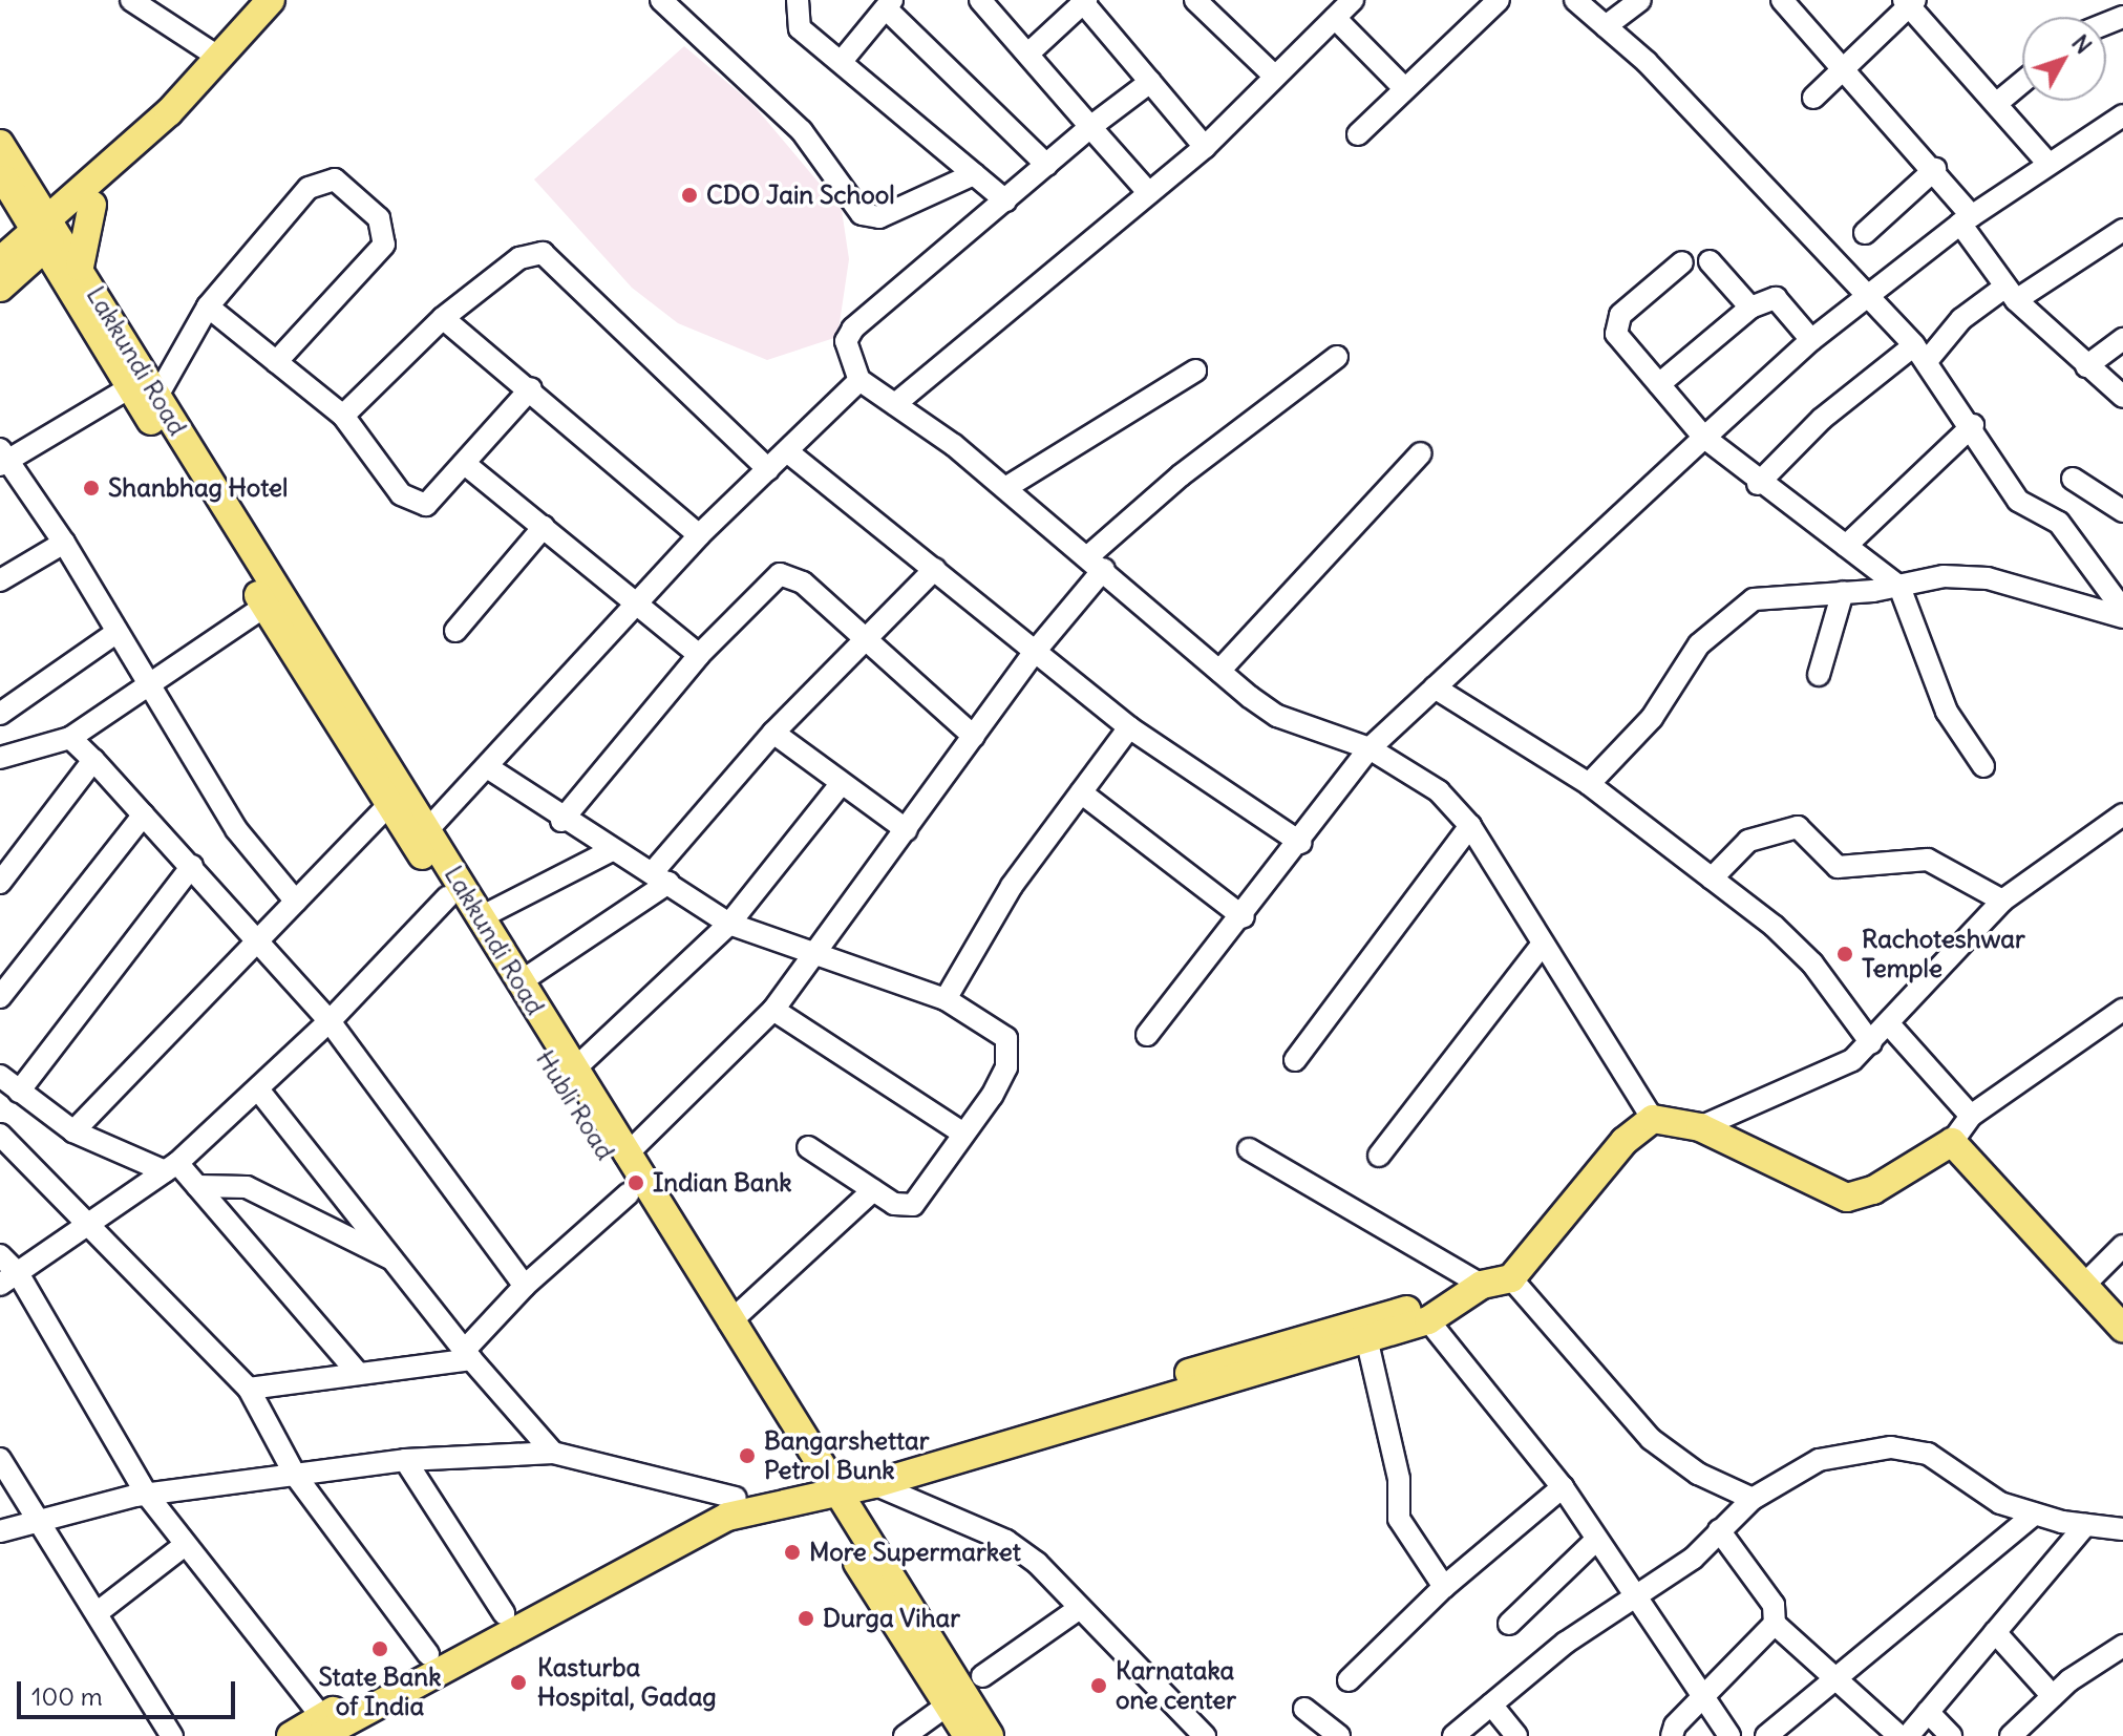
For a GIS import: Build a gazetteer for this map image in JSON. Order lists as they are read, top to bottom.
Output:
{
  "streets": {
    "main road": ["Lakkundi Road", "Hubli Road"]
  },
  "crossings": [
    ["Lakkundi Road", "Hubli Road"]
  ],
  "places": [
    "CDO Jain School",
    "Shanbhag Hotel",
    "Rachoteshwar Temple",
    "Indian Bank",
    "Bangarshettar Petrol Bunk",
    "More Supermarket",
    "Durga Vihar",
    "State Bank of India",
    "Kasturba Hospital, Gadag",
    "Karnataka one center"
  ],
  "scale_bar": "100 m",
  "north": "top right"
}
